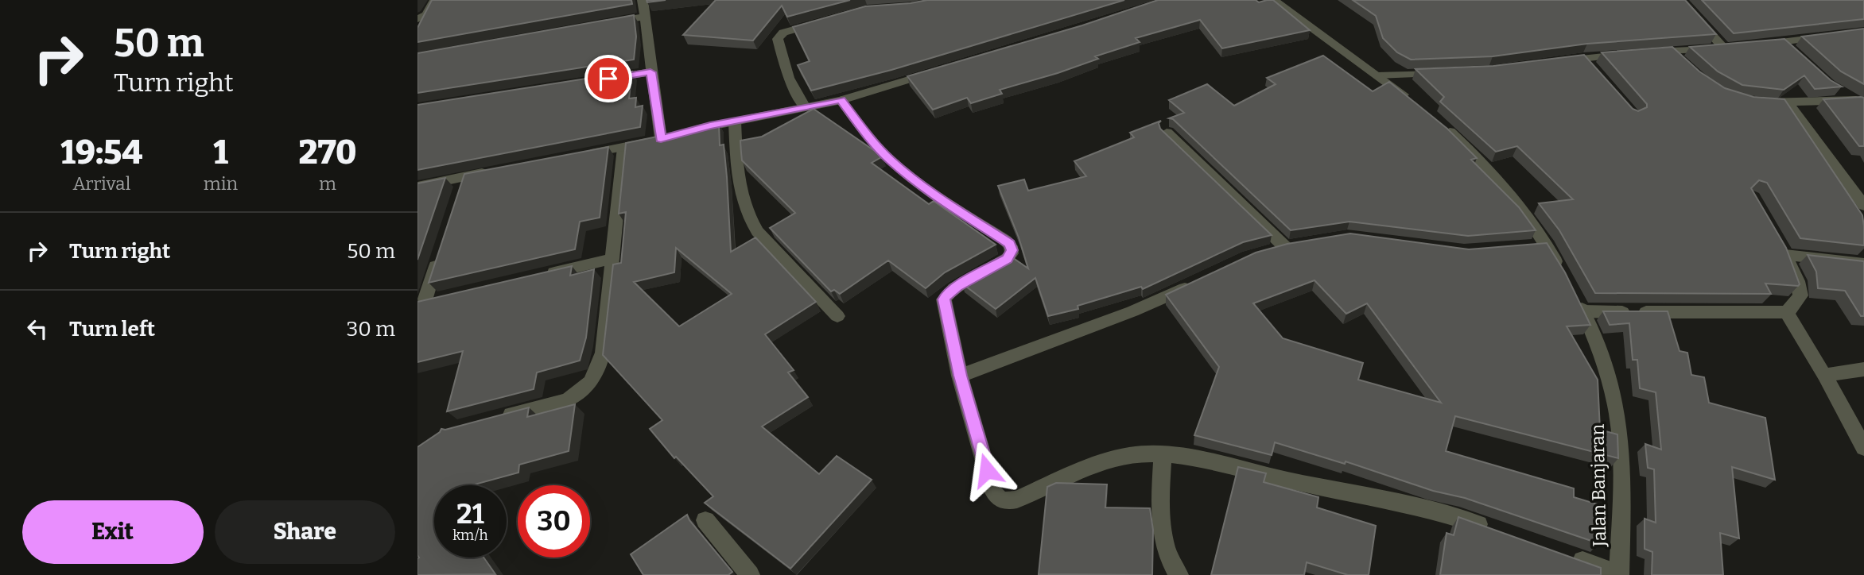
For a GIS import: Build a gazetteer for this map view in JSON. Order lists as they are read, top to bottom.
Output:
{
  "streets": {
    "street": ["Jalan Banjaran"]
  },
  "page": {
    "turn": ["50 m", "Turn right"],
    "eta": [
      "19:54",
      "Arrival",
      "1",
      "min",
      "270",
      "m"
    ],
    "list": [
      {
        "name": "Turn right",
        "value": "50 m"
      },
      {
        "name": "Turn left",
        "value": "30 m"
      }
    ],
    "speed": "21 km/h",
    "limit": "30",
    "buttons": ["Exit", "Share"]
  }
}
